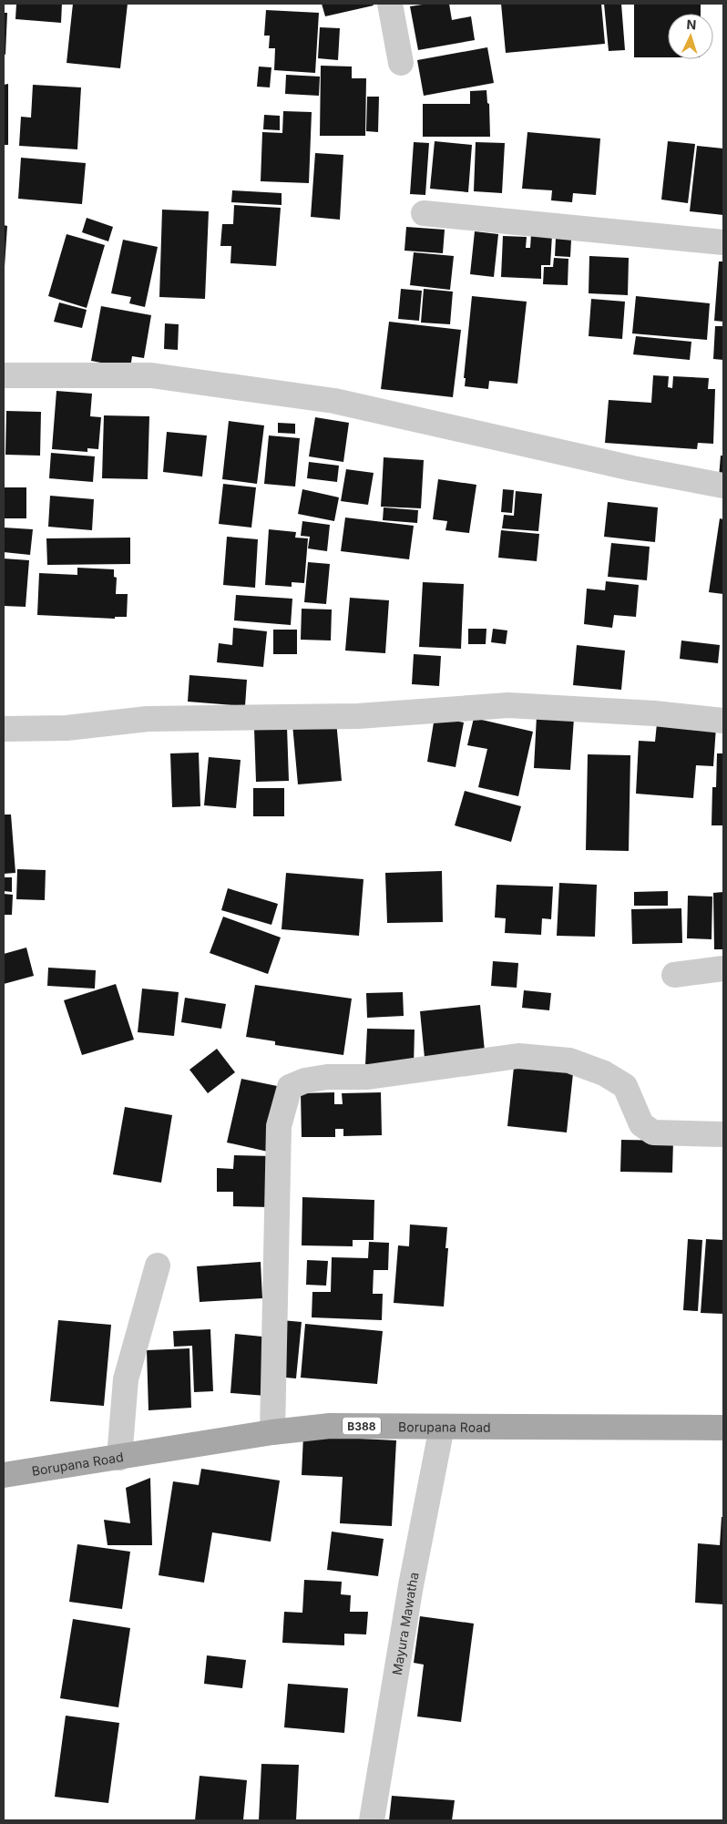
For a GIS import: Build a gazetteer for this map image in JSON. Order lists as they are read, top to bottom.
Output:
{
  "streets": {
    "main road": ["B388", "Borupana Road"],
    "street": ["Mayura Mawatha"]
  },
  "crossings": [
    ["Borupana Road", "Mayura Mawatha"]
  ],
  "north": "top"
}
